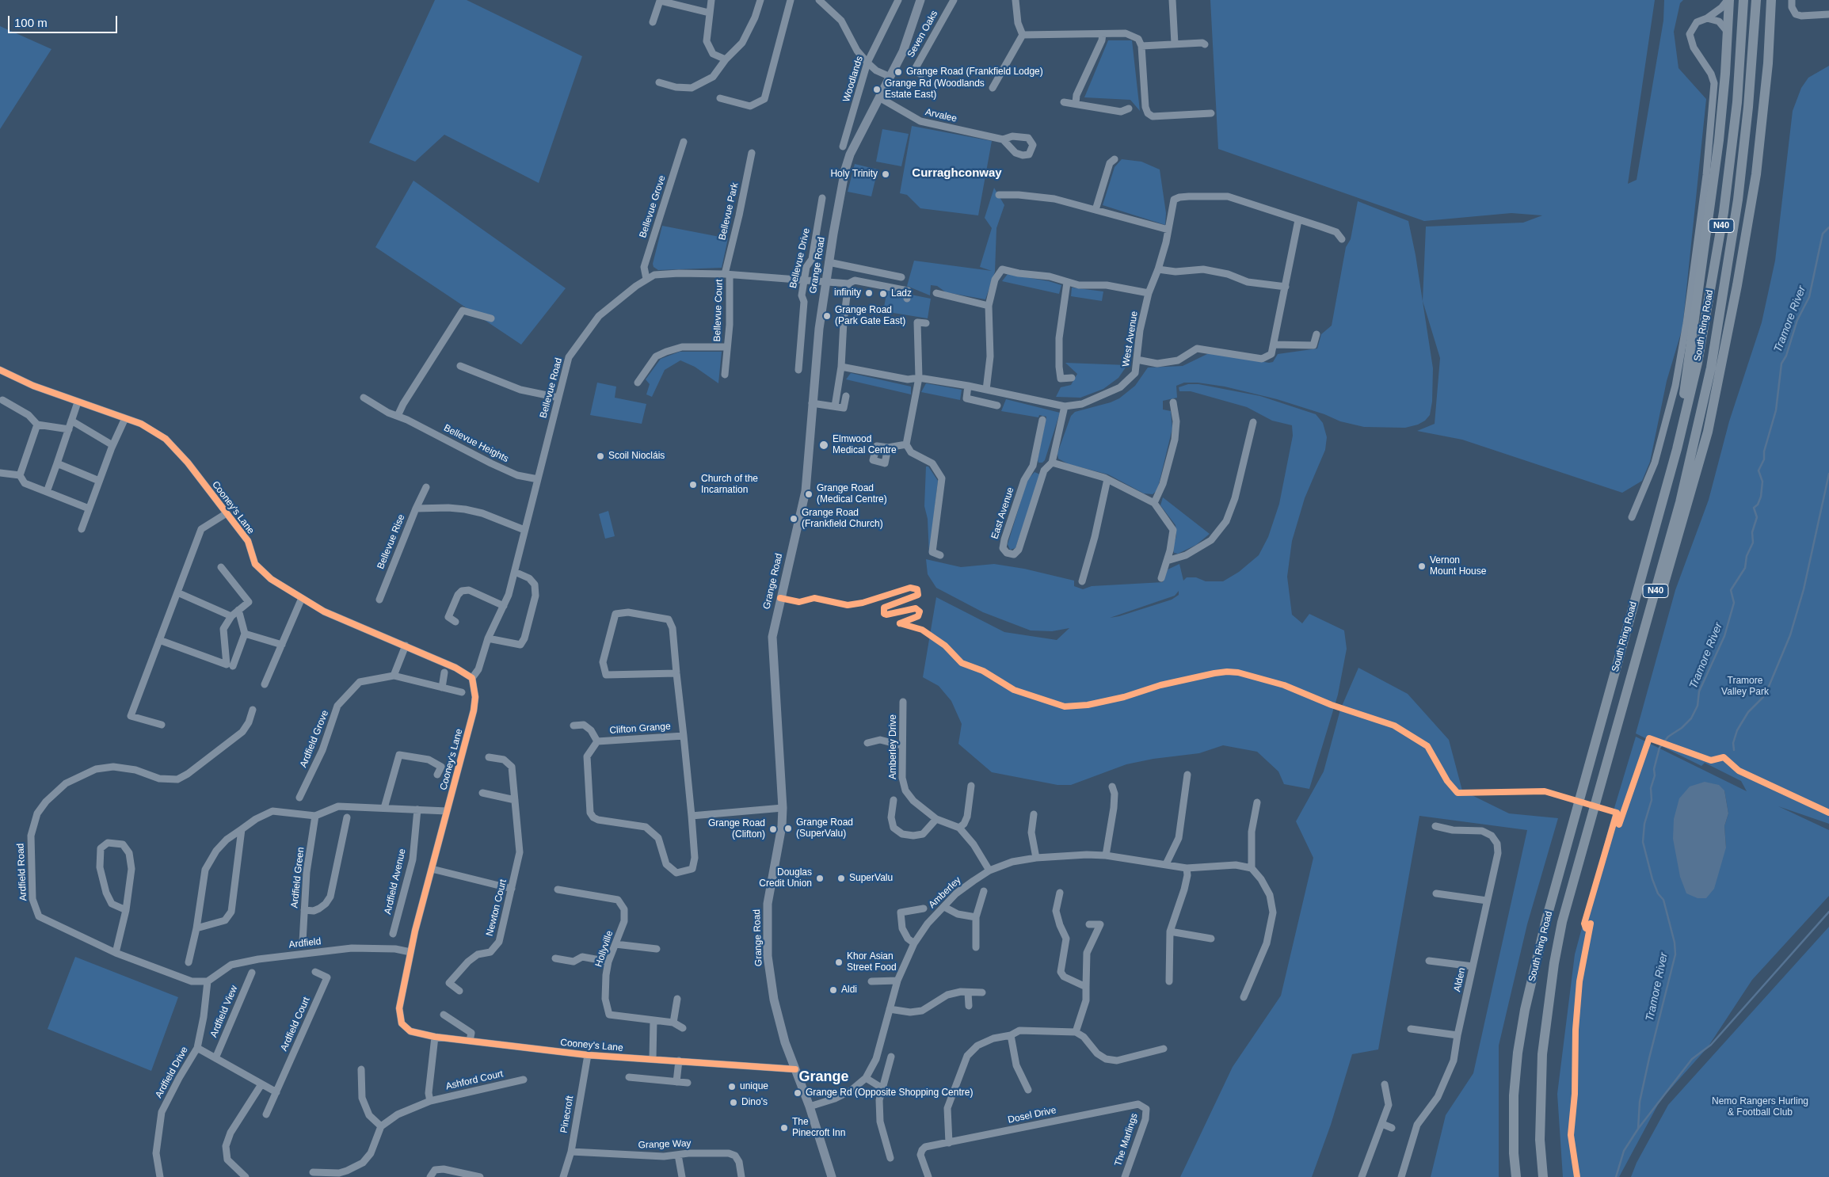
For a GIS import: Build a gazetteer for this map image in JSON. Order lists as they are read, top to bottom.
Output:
{
  "streets": {
    "highway": ["N40", "South Ring Road"],
    "main road": ["Grange Road"],
    "street": [
      "Seven Oaks",
      "Woodlands",
      "Arvalee",
      "Bellevue Grove",
      "Bellevue Park",
      "Bellevue Drive",
      "Bellevue Court",
      "West Avenue",
      "Bellevue Road",
      "Bellevue Heights",
      "Cooney's Lane",
      "East Avenue",
      "Bellevue Rise",
      "Clifton Grange",
      "Ardfield Grove",
      "Amberley Drive",
      "Ardfield Road",
      "Ardfield Green",
      "Ardfield Avenue",
      "Amberley",
      "Newton Court",
      "Ardfield",
      "Hollyville",
      "Alden",
      "Ardfield View",
      "Ardfield Court",
      "Ardfield Drive",
      "Ashford Court",
      "Pinecroft",
      "Dosel Drive",
      "The Marlings",
      "Grange Way"
    ]
  },
  "crossings": [
    ["Arvalee", "Grange Road"],
    ["Bellevue Grove", "Bellevue Road"],
    ["Bellevue Park", "Bellevue Court"],
    ["Bellevue Park", "Bellevue Road"],
    ["Bellevue Drive", "Bellevue Road"],
    ["Grange Road", "Bellevue Road"],
    ["Grange Road", "Cooney's Lane"],
    ["Grange Road", "Amberley"],
    ["Bellevue Court", "Bellevue Road"],
    ["Bellevue Road", "Bellevue Heights"],
    ["Bellevue Road", "Cooney's Lane"],
    ["Bellevue Road", "Bellevue Rise"],
    ["Cooney's Lane", "Ardfield"],
    ["Cooney's Lane", "Pinecroft"],
    ["Amberley Drive", "Amberley"],
    ["Ardfield Road", "Ardfield"],
    ["Ardfield Road", "Ardfield Drive"],
    ["Ardfield", "Ardfield Drive"],
    ["Pinecroft", "Grange Way"],
    ["Dosel Drive", "The Marlings"]
  ],
  "districts": ["Curraghconway", "Grange"],
  "water": ["Tramore River"],
  "parks": ["Tramore Valley Park", "Nemo Rangers Hurling & Football Club"],
  "places": [
    "Grange Road (Frankfield Lodge)",
    "Grange Rd (Woodlands Estate East)",
    "Holy Trinity",
    "infinity",
    "Ladz",
    "Grange Road (Park Gate East)",
    "Elmwood Medical Centre",
    "Scoil Niocláis",
    "Church of the Incarnation",
    "Grange Road (Medical Centre)",
    "Grange Road (Frankfield Church)",
    "Vernon Mount House",
    "Grange Road (SuperValu)",
    "Grange Road (Clifton)",
    "Douglas Credit Union",
    "SuperValu",
    "Khor Asian Street Food",
    "Aldi",
    "unique",
    "Grange Rd (Opposite Shopping Centre)",
    "Dino's",
    "The Pinecroft Inn"
  ],
  "scale_bar": "100 m"
}
